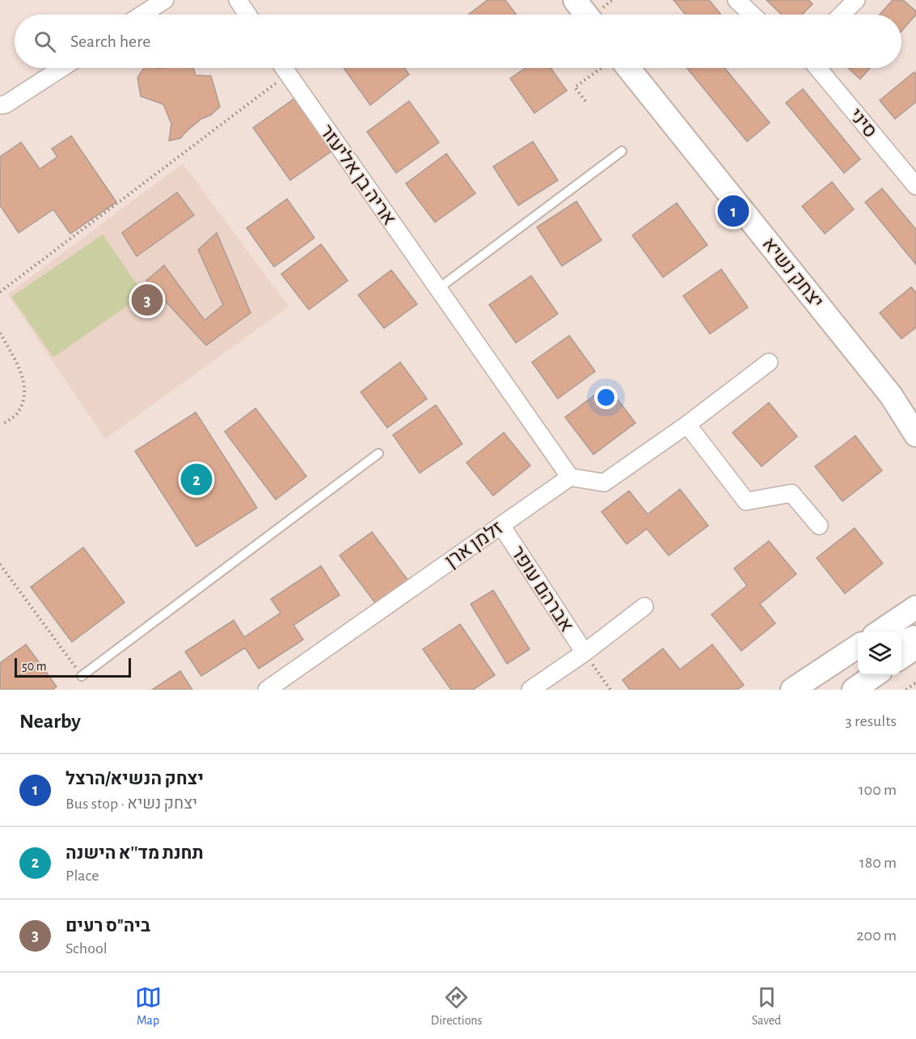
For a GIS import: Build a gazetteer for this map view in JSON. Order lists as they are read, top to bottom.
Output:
{
  "streets": {
    "main road": ["יצחק נשיא"],
    "street": [
      "סיני",
      "אריה בן אליעזר",
      "זלמן ארן",
      "אברהם עופר"
    ]
  },
  "crossings": [
    ["אריה בן אליעזר", "זלמן ארן"],
    ["זלמן ארן", "אברהם עופר"]
  ],
  "scale_bar": "50 m",
  "page": {
    "search": "Search here",
    "pins": ["1", "3", "2"],
    "scale": "50 m",
    "heading": ["Nearby", "3 results"],
    "list": [
      {
        "mark": "1",
        "name": "יצחק הנשיא/הרצל",
        "note": "Bus stop · יצחק נשיא",
        "value": "100 m"
      },
      {
        "mark": "2",
        "name": "תחנת מד''א הישנה",
        "note": "Place",
        "value": "180 m"
      },
      {
        "mark": "3",
        "name": "ביה\"ס רעים",
        "note": "School",
        "value": "200 m"
      }
    ],
    "nav": ["Map", "Directions", "Saved"]
  }
}
